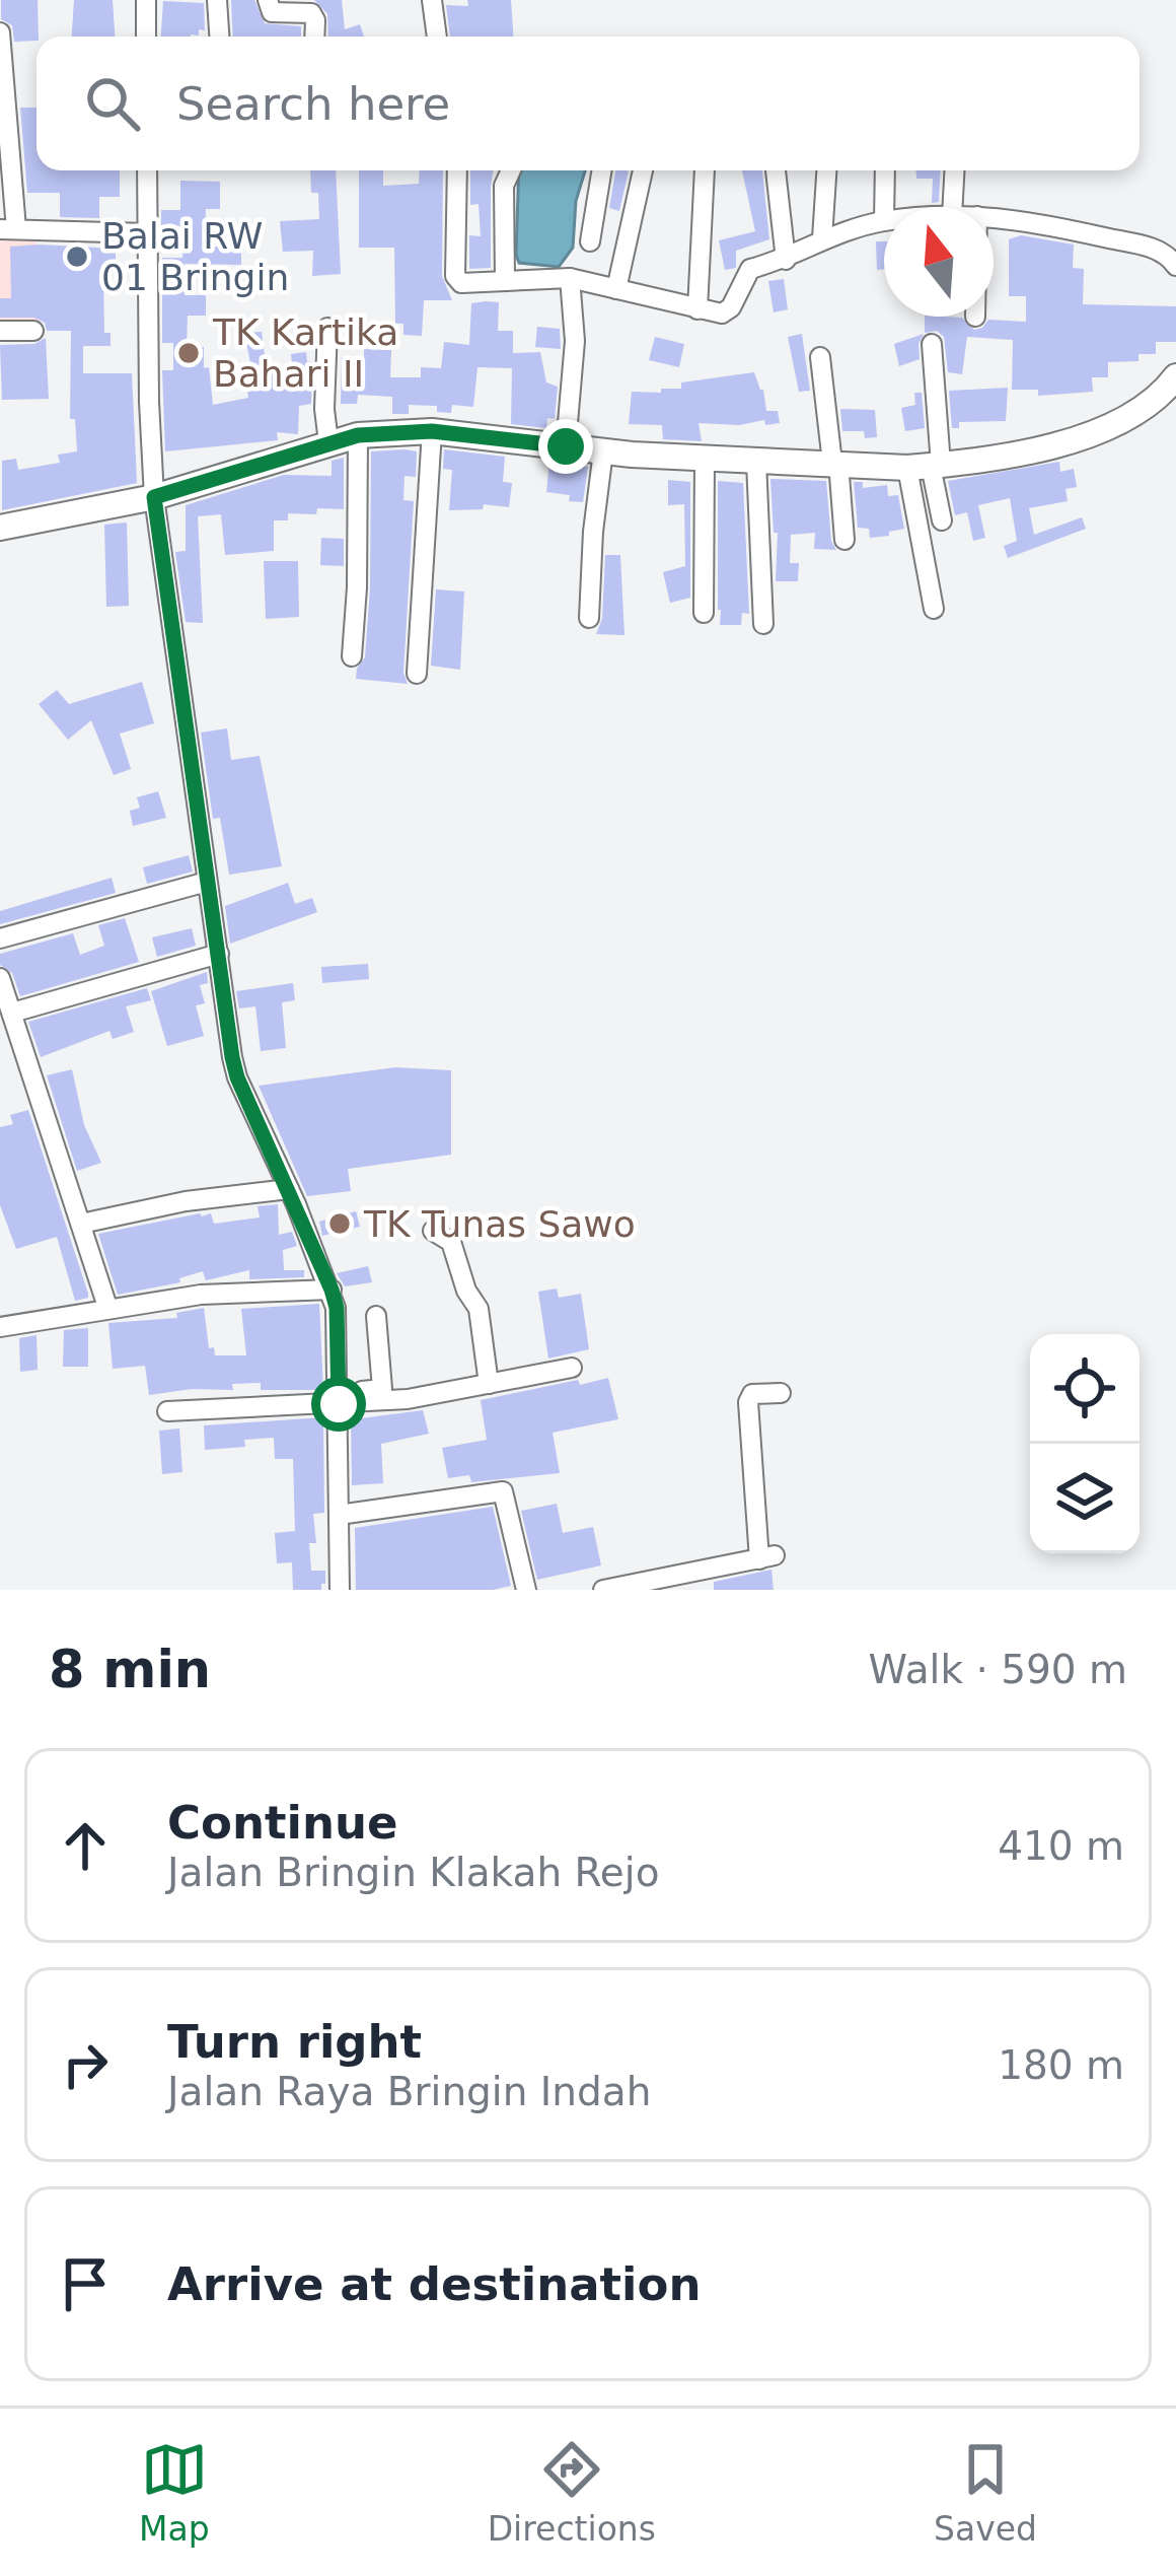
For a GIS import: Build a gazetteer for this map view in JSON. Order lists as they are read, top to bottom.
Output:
{
  "places": ["Balai RW 01 Bringin", "TK Kartika Bahari II", "TK Tunas Sawo"],
  "north": "top",
  "page": {
    "search": "Search here",
    "heading": ["8 min", "Walk · 590 m"],
    "list": [
      ["Continue", "Jalan Bringin Klakah Rejo", "410 m"],
      ["Turn right", "Jalan Raya Bringin Indah", "180 m"],
      "Arrive at destination"
    ],
    "nav": ["Map", "Directions", "Saved"]
  }
}
